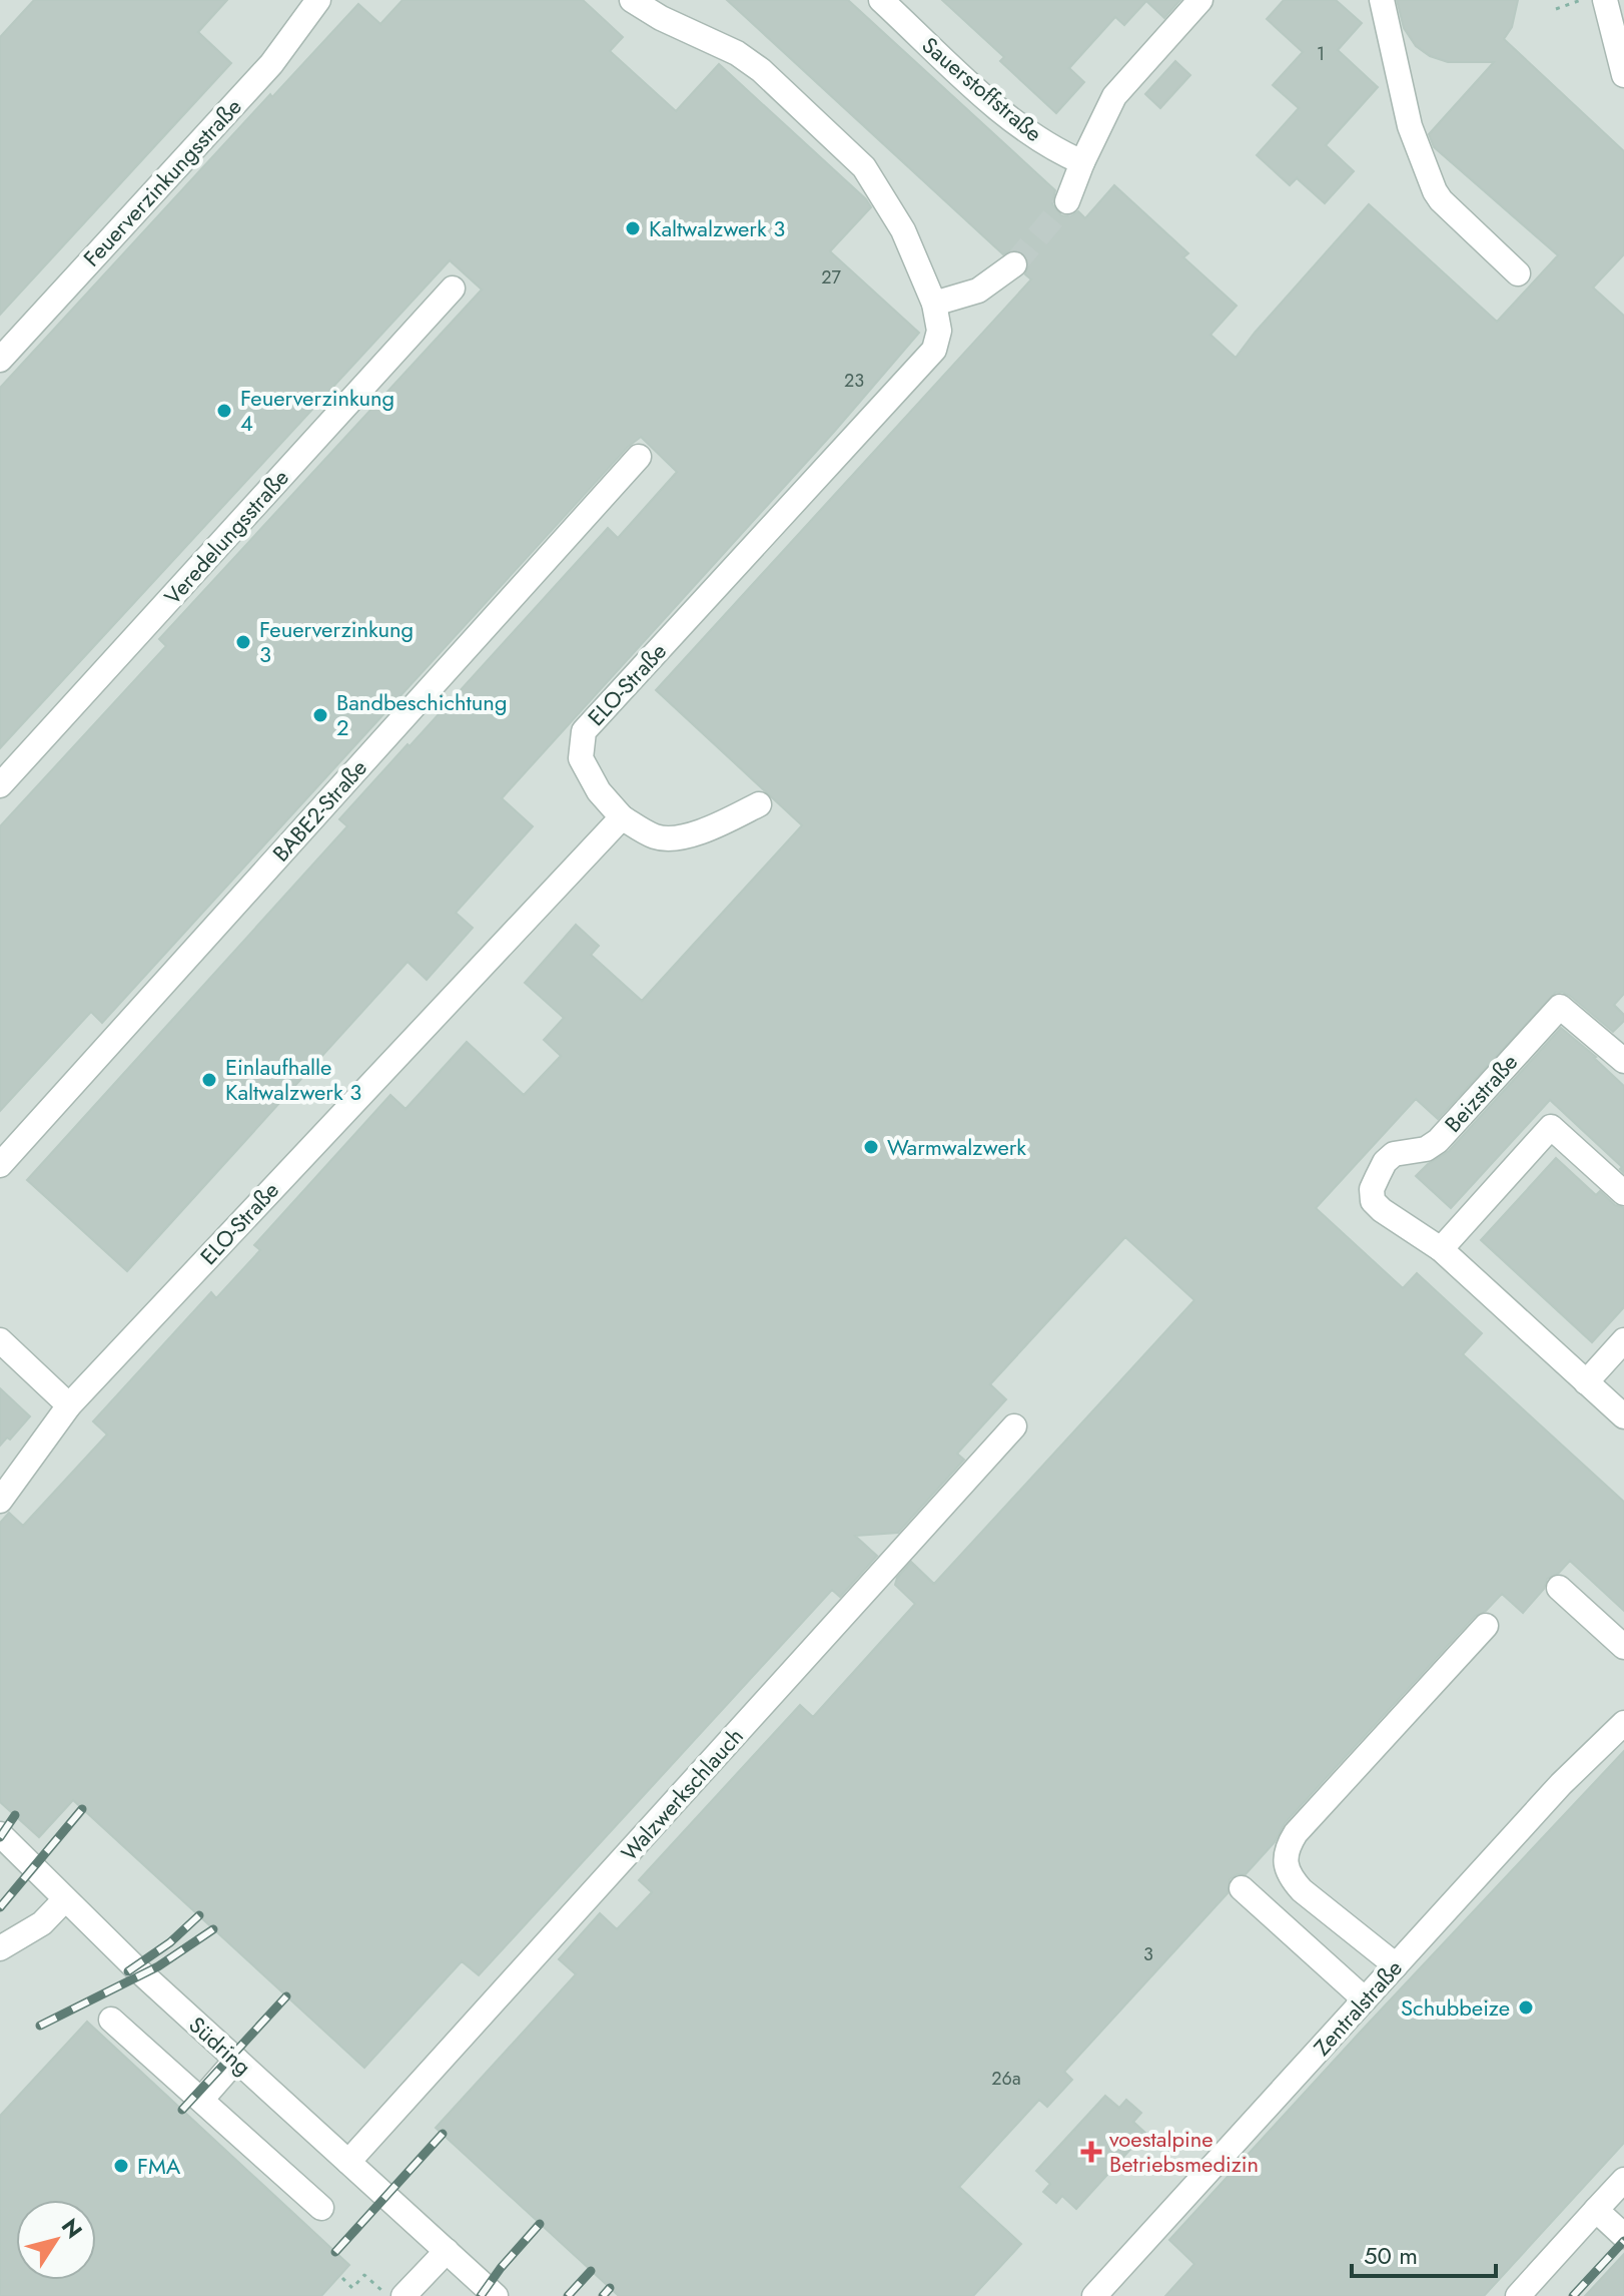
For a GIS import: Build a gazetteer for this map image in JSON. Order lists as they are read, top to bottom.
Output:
{
  "streets": {
    "street": [
      "Sauerstoffstraße",
      "Feuerverzinkungsstraße",
      "Veredelungsstraße",
      "ELO-Straße",
      "BABE2-Straße",
      "Beizstraße",
      "Walzwerkschlauch",
      "Zentralstraße",
      "Südring"
    ]
  },
  "crossings": [
    ["Walzwerkschlauch", "Südring"]
  ],
  "places": {
    "other": [
      "Kaltwalzwerk 3",
      "Feuerverzinkung 4",
      "Feuerverzinkung 3",
      "Bandbeschichtung 2",
      "Einlaufhalle Kaltwalzwerk 3",
      "Warmwalzwerk",
      "Schubbeize",
      "FMA"
    ],
    "health": ["voestalpine Betriebsmedizin"]
  },
  "house_numbers": [
    "1",
    "27",
    "23",
    "3",
    "26a"
  ],
  "scale_bar": "50 m",
  "north": "top right"
}
